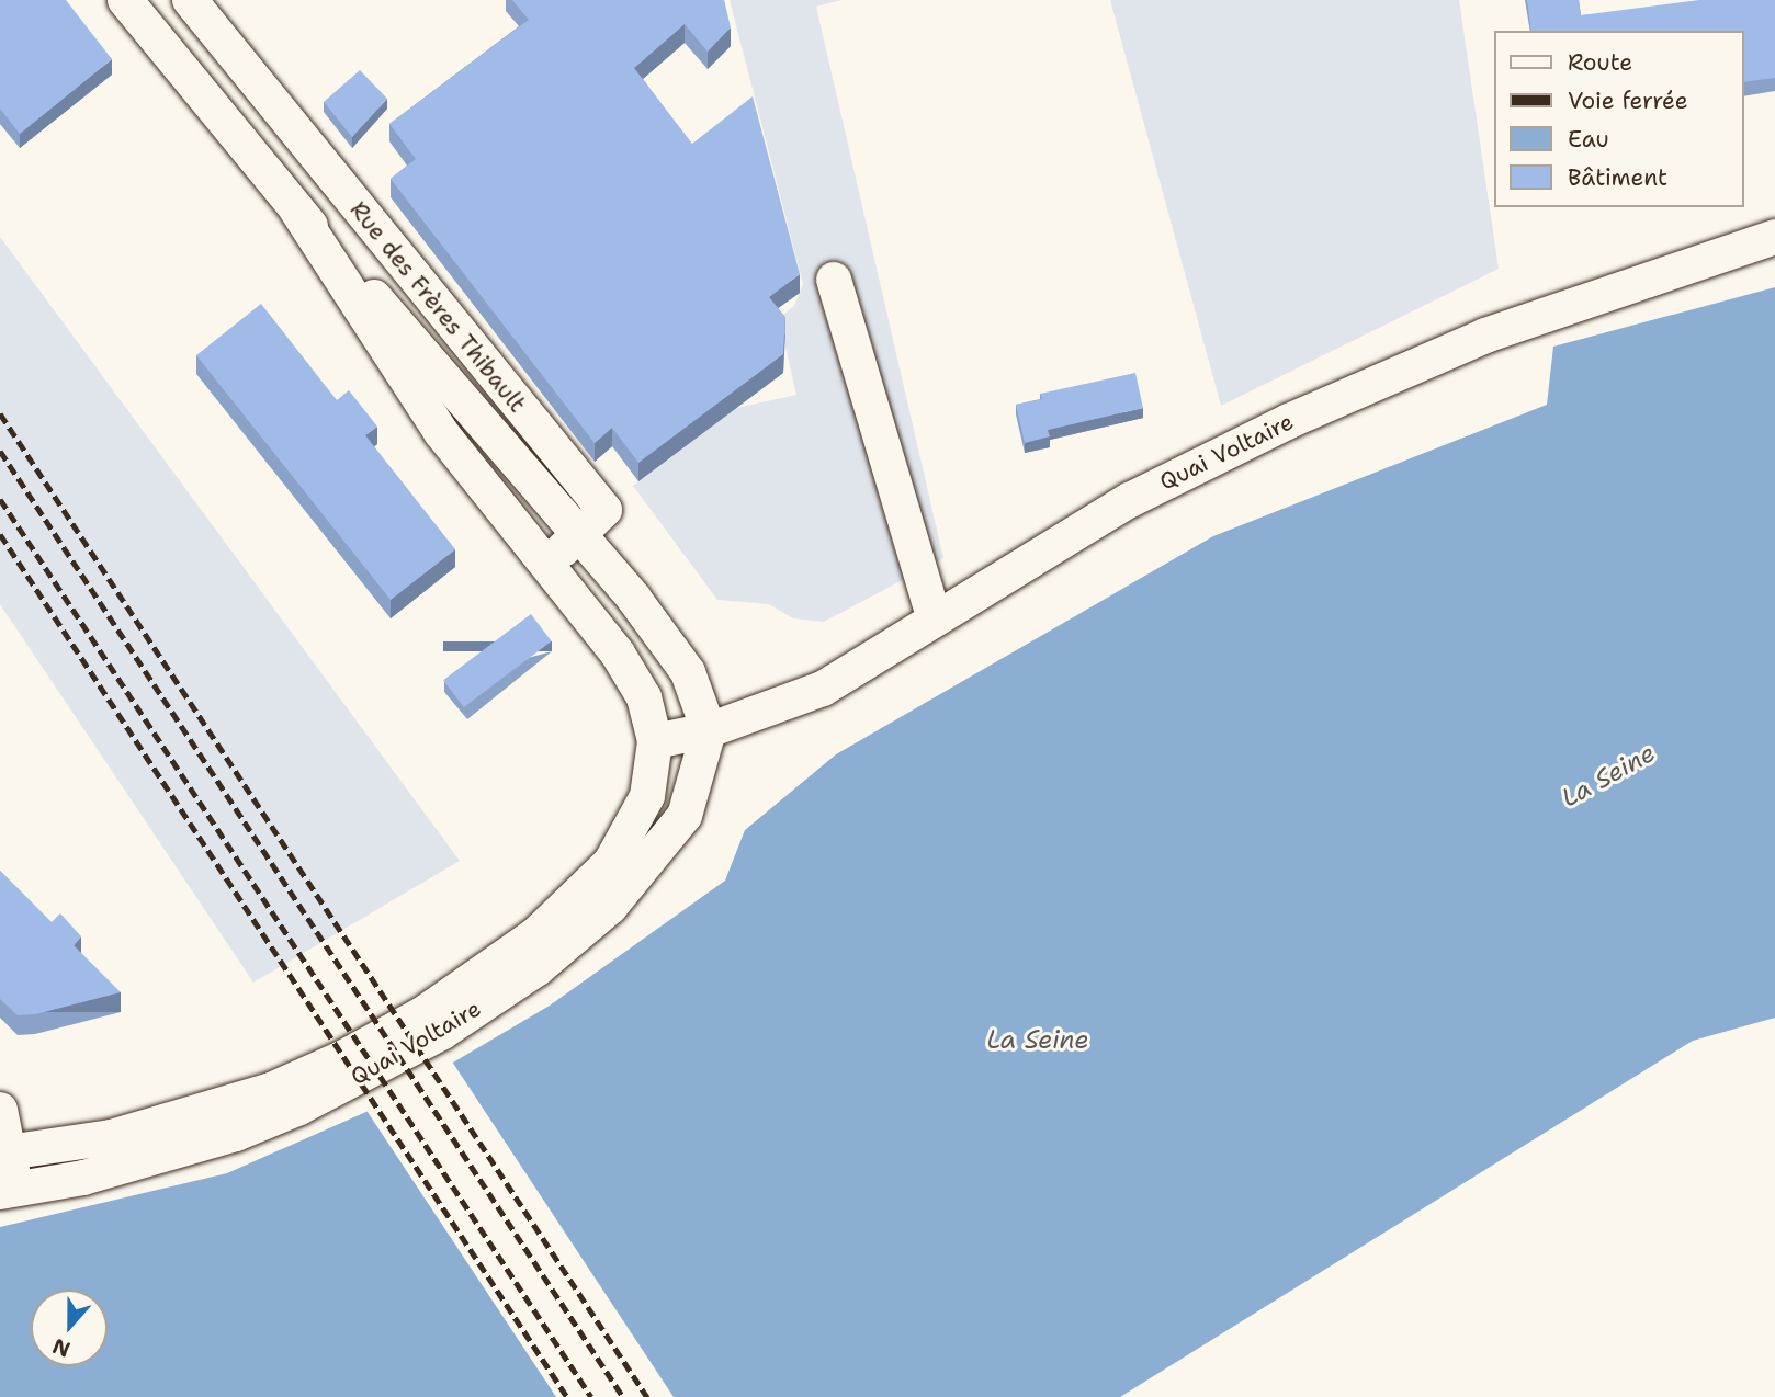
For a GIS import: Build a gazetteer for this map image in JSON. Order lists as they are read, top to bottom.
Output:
{
  "streets": {
    "street": ["Rue des Frères Thibault", "Quai Voltaire"]
  },
  "crossings": [
    ["Rue des Frères Thibault", "Quai Voltaire"]
  ],
  "water": ["La Seine"],
  "legend": [
    "Route",
    "Voie ferrée",
    "Eau",
    "Bâtiment"
  ],
  "north": "bottom"
}
